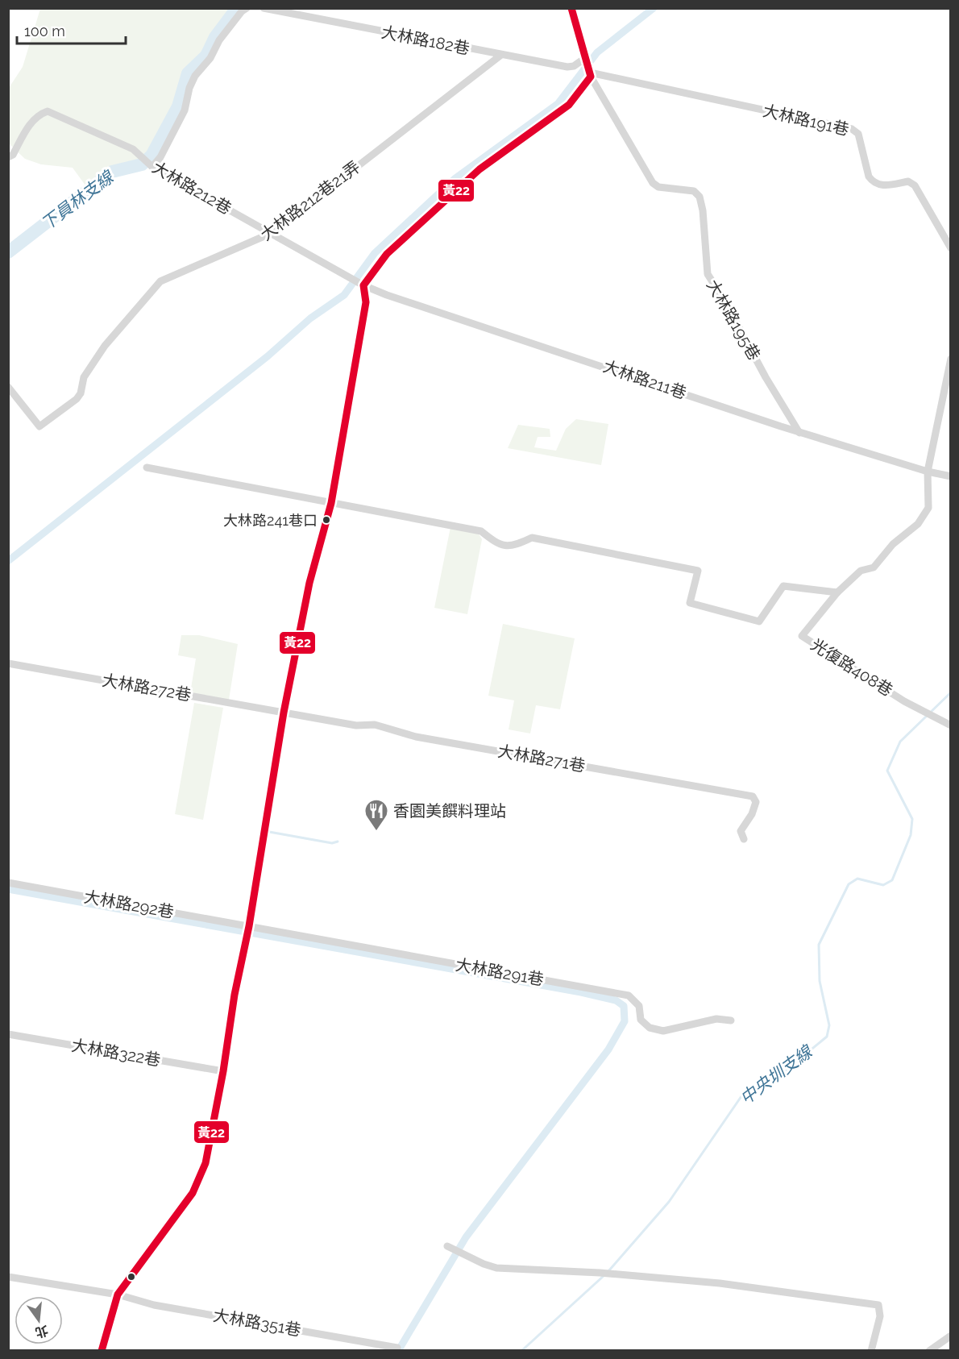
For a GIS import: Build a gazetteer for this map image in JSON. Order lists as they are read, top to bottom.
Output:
{
  "streets": {
    "street": [
      "大林路182巷",
      "大林路191巷",
      "大林路212巷",
      "大林路212巷21弄",
      "大林路195巷",
      "大林路211巷",
      "光復路408巷",
      "大林路272巷",
      "大林路271巷",
      "大林路292巷",
      "大林路291巷",
      "大林路322巷",
      "大林路351巷"
    ]
  },
  "crossings": [
    ["大林路182巷", "大林路212巷21弄"],
    ["大林路191巷", "大林路195巷"],
    ["大林路212巷", "大林路212巷21弄"],
    ["大林路212巷", "大林路211巷"],
    ["大林路195巷", "大林路211巷"],
    ["大林路272巷", "大林路271巷"],
    ["大林路292巷", "大林路291巷"]
  ],
  "water": ["下員林支線", "中央圳支線"],
  "places": {
    "other": ["大林路241巷口"],
    "restaurant": ["香園美饌料理站"]
  },
  "lines": ["transit line 黃22"],
  "scale_bar": "100 m",
  "north": "bottom"
}
